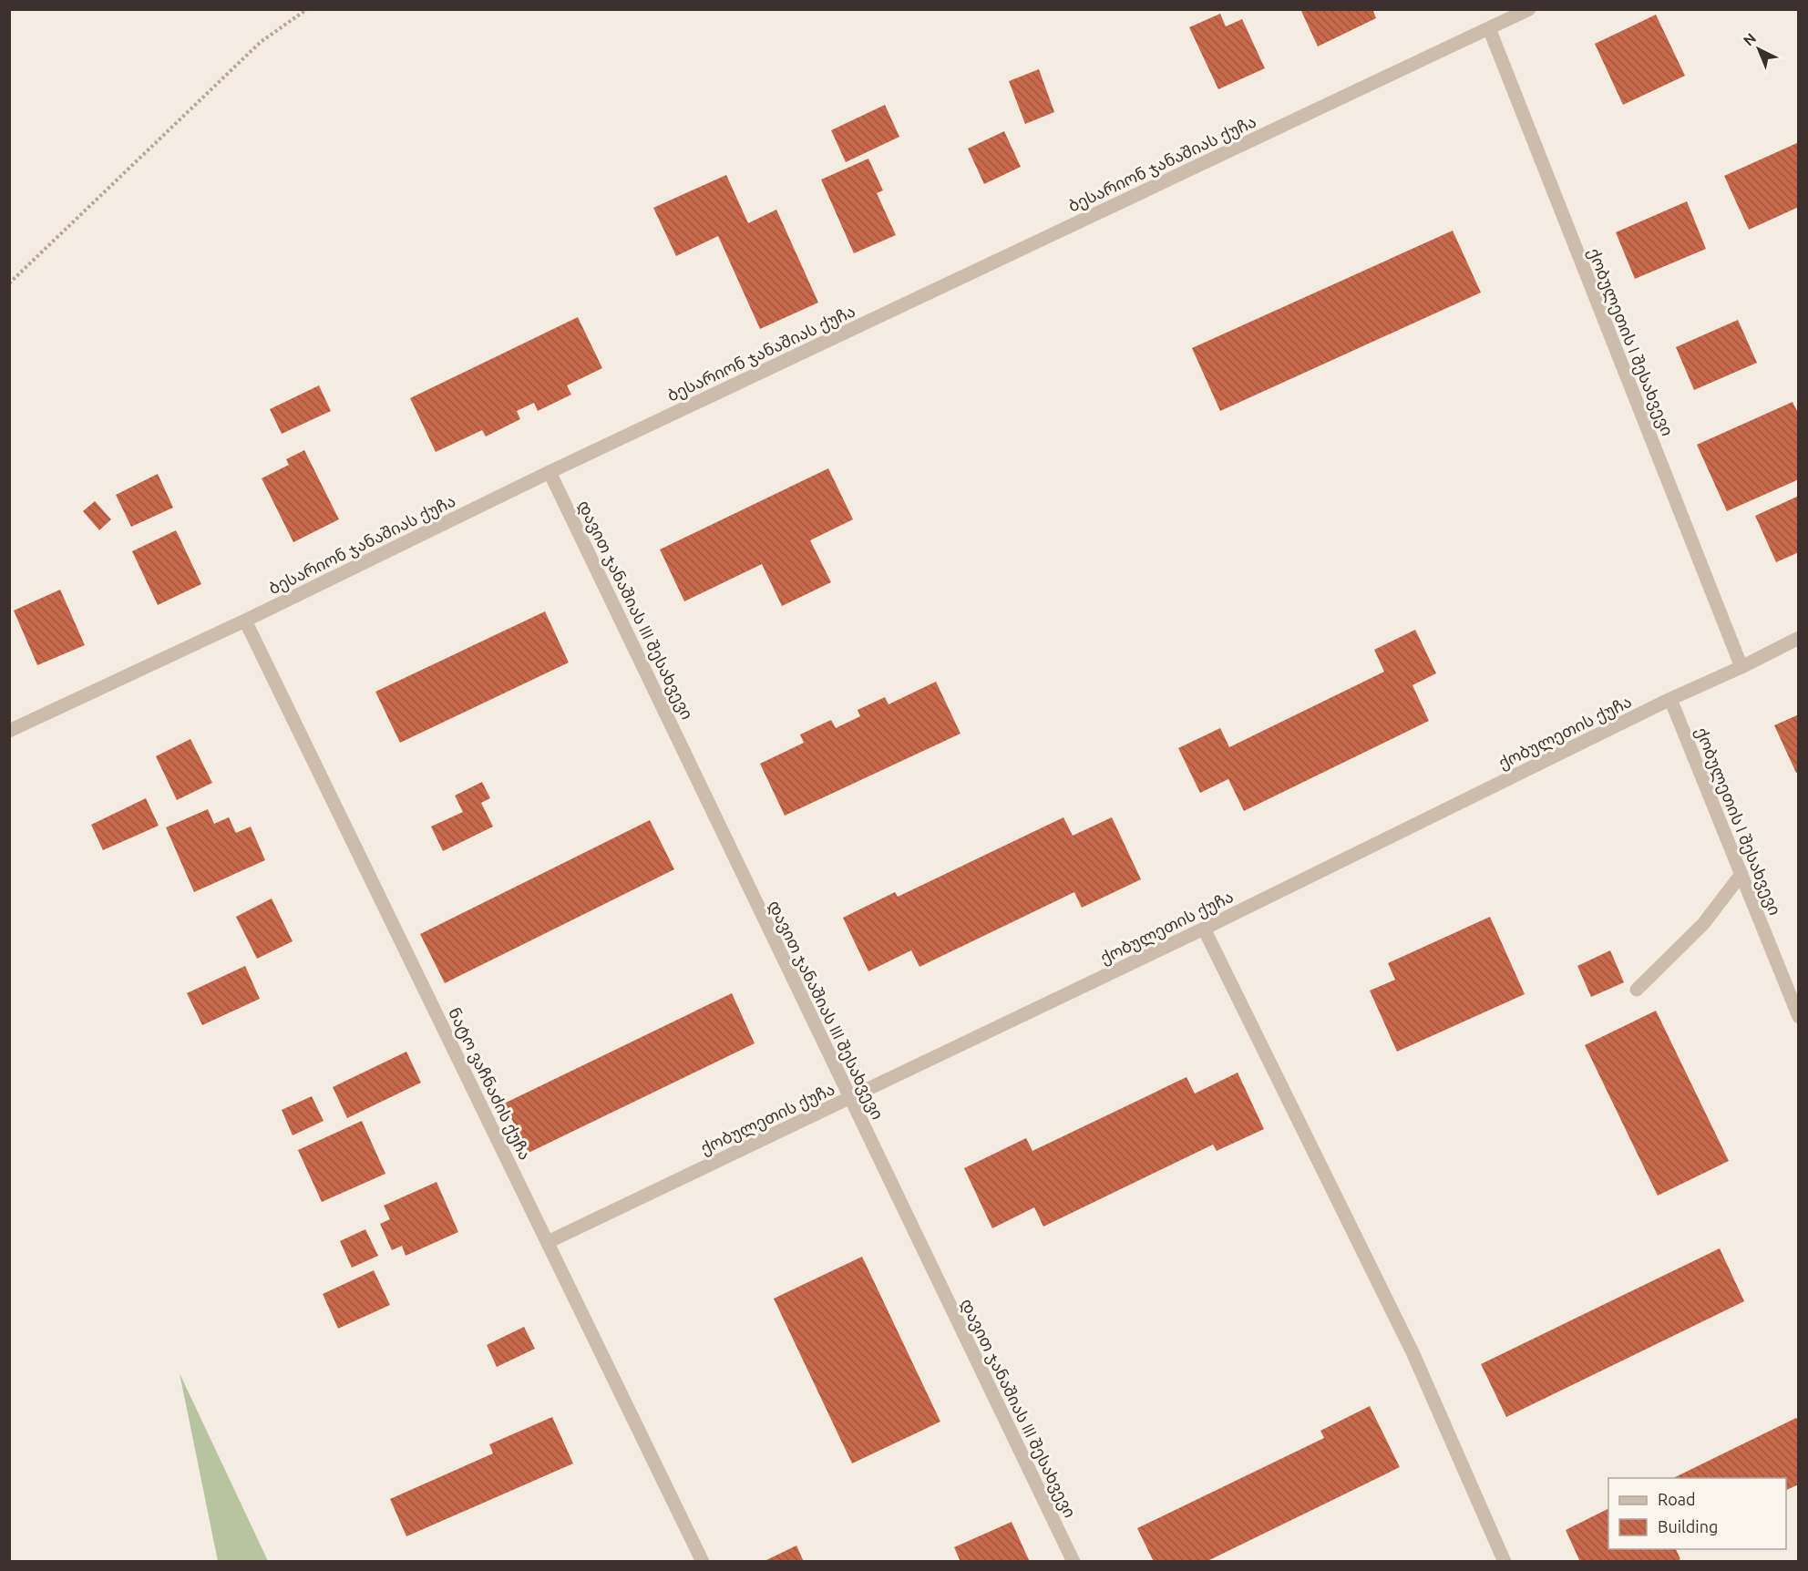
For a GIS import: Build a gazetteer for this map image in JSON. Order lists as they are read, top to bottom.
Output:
{
  "streets": {
    "street": [
      "ბესარიონ ჯანაშიას ქუჩა",
      "ქობულეთის I შესახვევი",
      "დავით ჯანაშიას III შესახვევი",
      "ქობულეთის ქუჩა",
      "ნატო ვაჩნაძის ქუჩა"
    ]
  },
  "crossings": [
    ["ბესარიონ ჯანაშიას ქუჩა", "ქობულეთის I შესახვევი"],
    ["ბესარიონ ჯანაშიას ქუჩა", "დავით ჯანაშიას III შესახვევი"],
    ["ბესარიონ ჯანაშიას ქუჩა", "ნატო ვაჩნაძის ქუჩა"],
    ["ქობულეთის I შესახვევი", "ქობულეთის ქუჩა"],
    ["დავით ჯანაშიას III შესახვევი", "ქობულეთის ქუჩა"],
    ["ქობულეთის ქუჩა", "ნატო ვაჩნაძის ქუჩა"]
  ],
  "legend": ["Road", "Building"],
  "north": "top left"
}
